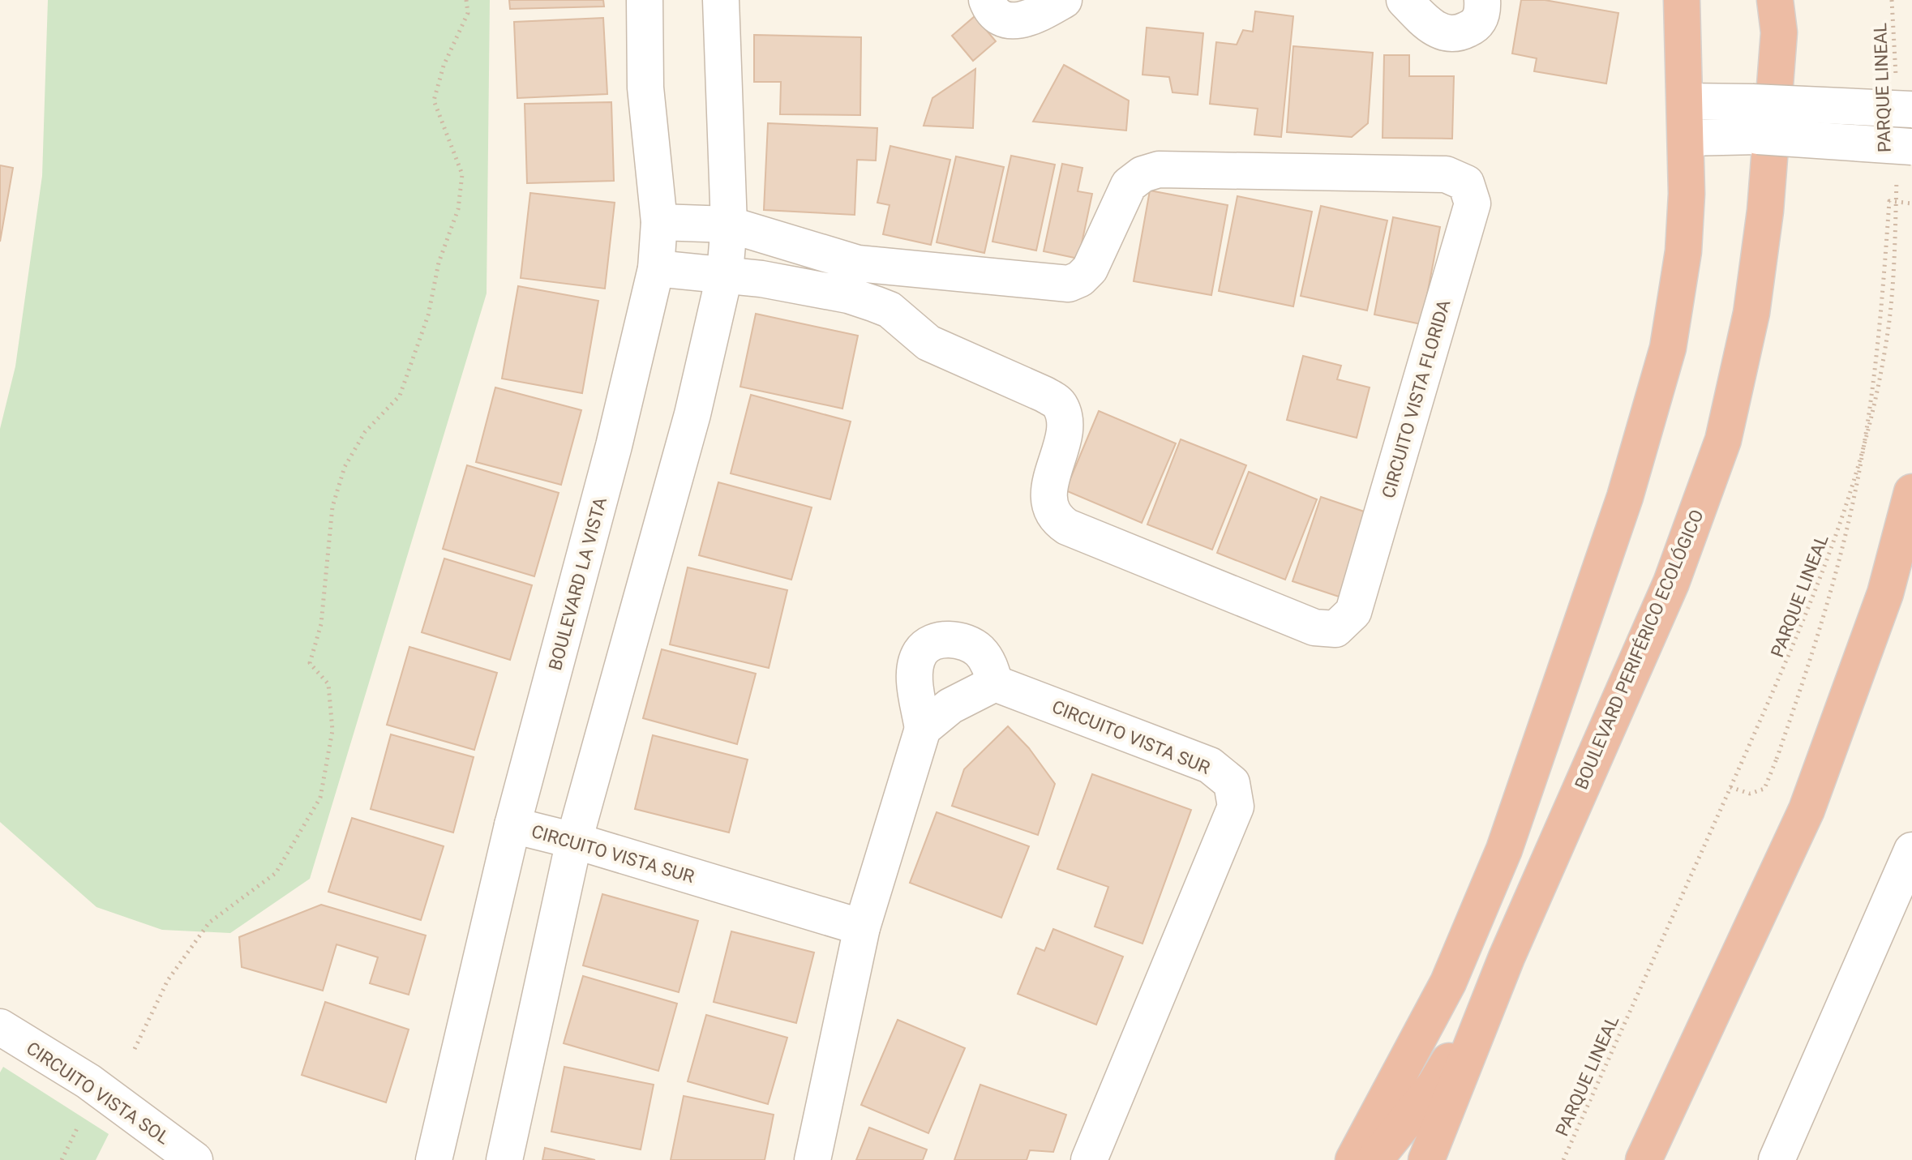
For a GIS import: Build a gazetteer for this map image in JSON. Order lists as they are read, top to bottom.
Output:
{
  "streets": {
    "highway": ["BOULEVARD PERIFÉRICO ECOLÓGICO"],
    "street": [
      "CIRCUITO VISTA FLORIDA",
      "BOULEVARD LA VISTA",
      "CIRCUITO VISTA SUR",
      "CIRCUITO VISTA SOL"
    ],
    "path": ["PARQUE LINEAL"]
  },
  "crossings": [
    ["CIRCUITO VISTA FLORIDA", "BOULEVARD LA VISTA"],
    ["BOULEVARD LA VISTA", "CIRCUITO VISTA SUR"]
  ]
}
